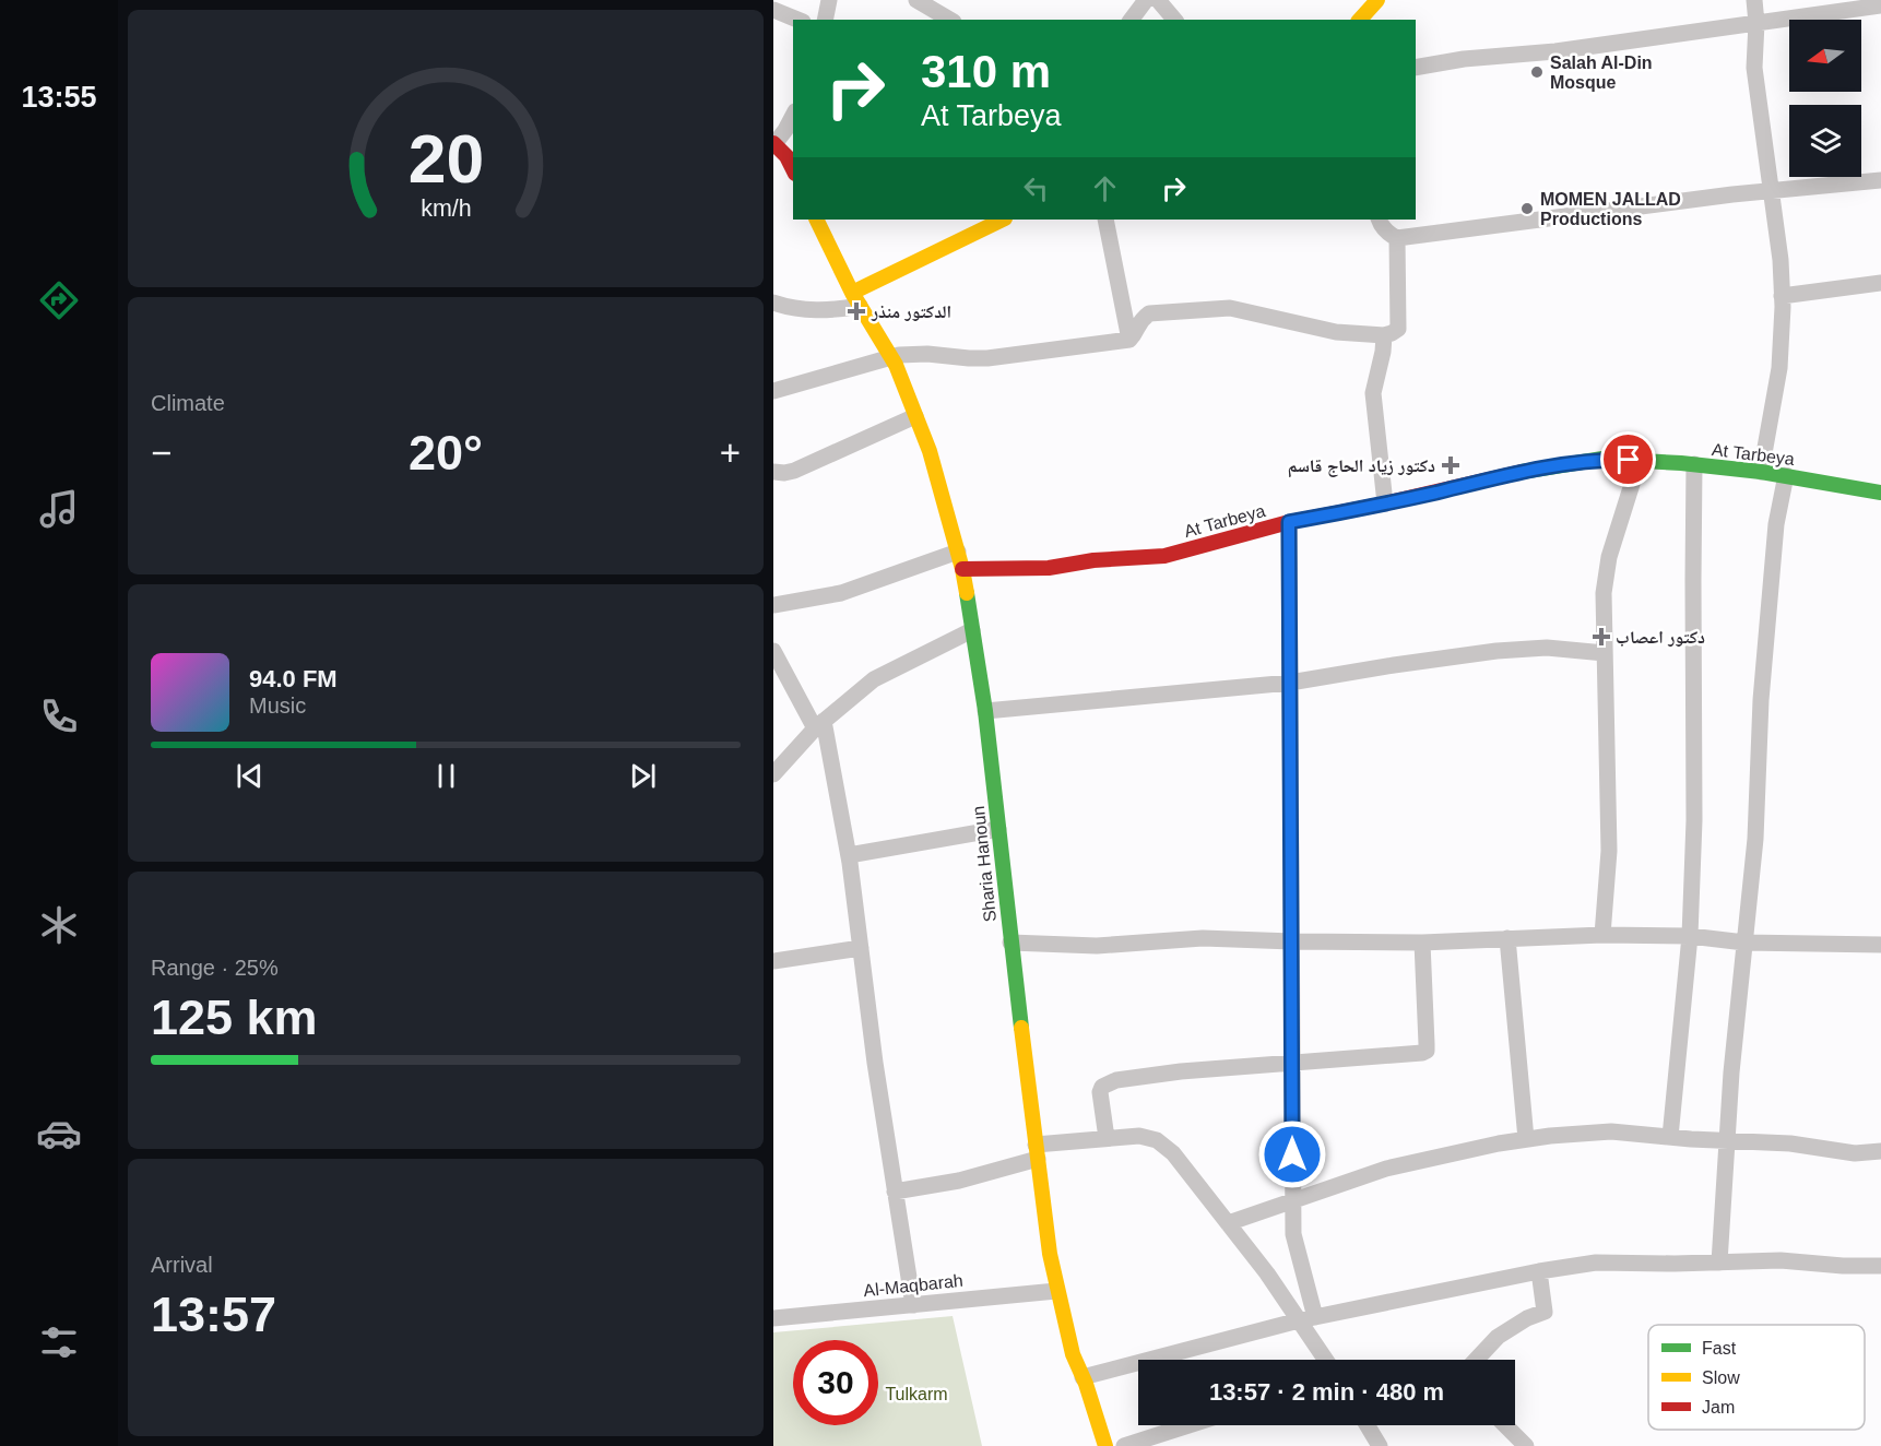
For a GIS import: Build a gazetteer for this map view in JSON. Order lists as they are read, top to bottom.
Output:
{
  "streets": {
    "street": ["At Tarbeya", "Sharia Hanoun", "Al-Maqbarah"]
  },
  "crossings": [
    ["At Tarbeya", "Sharia Hanoun"],
    ["Sharia Hanoun", "Al-Maqbarah"]
  ],
  "parks": ["Tulkarm"],
  "places": {
    "other": ["Salah Al-Din Mosque", "MOMEN JALLAD Productions"],
    "health": ["الدكتور منذر", "دكتور زياد الحاج قاسم", "دكتور اعصاب"]
  },
  "legend": ["Fast", "Slow", "Jam"],
  "north": "left",
  "page": {
    "tabs": "13:55",
    "turn": ["310 m", "At Tarbeya"],
    "tile": [
      "Climate",
      ["Range · 25%", "125 km"],
      ["Arrival", "13:57"]
    ],
    "heat": ["−", "20°", "+"],
    "song": ["94.0 FM", "Music"],
    "limit": "30",
    "trip": "13:57 · 2 min · 480 m",
    "gauge": ["20", "km/h"]
  }
}
